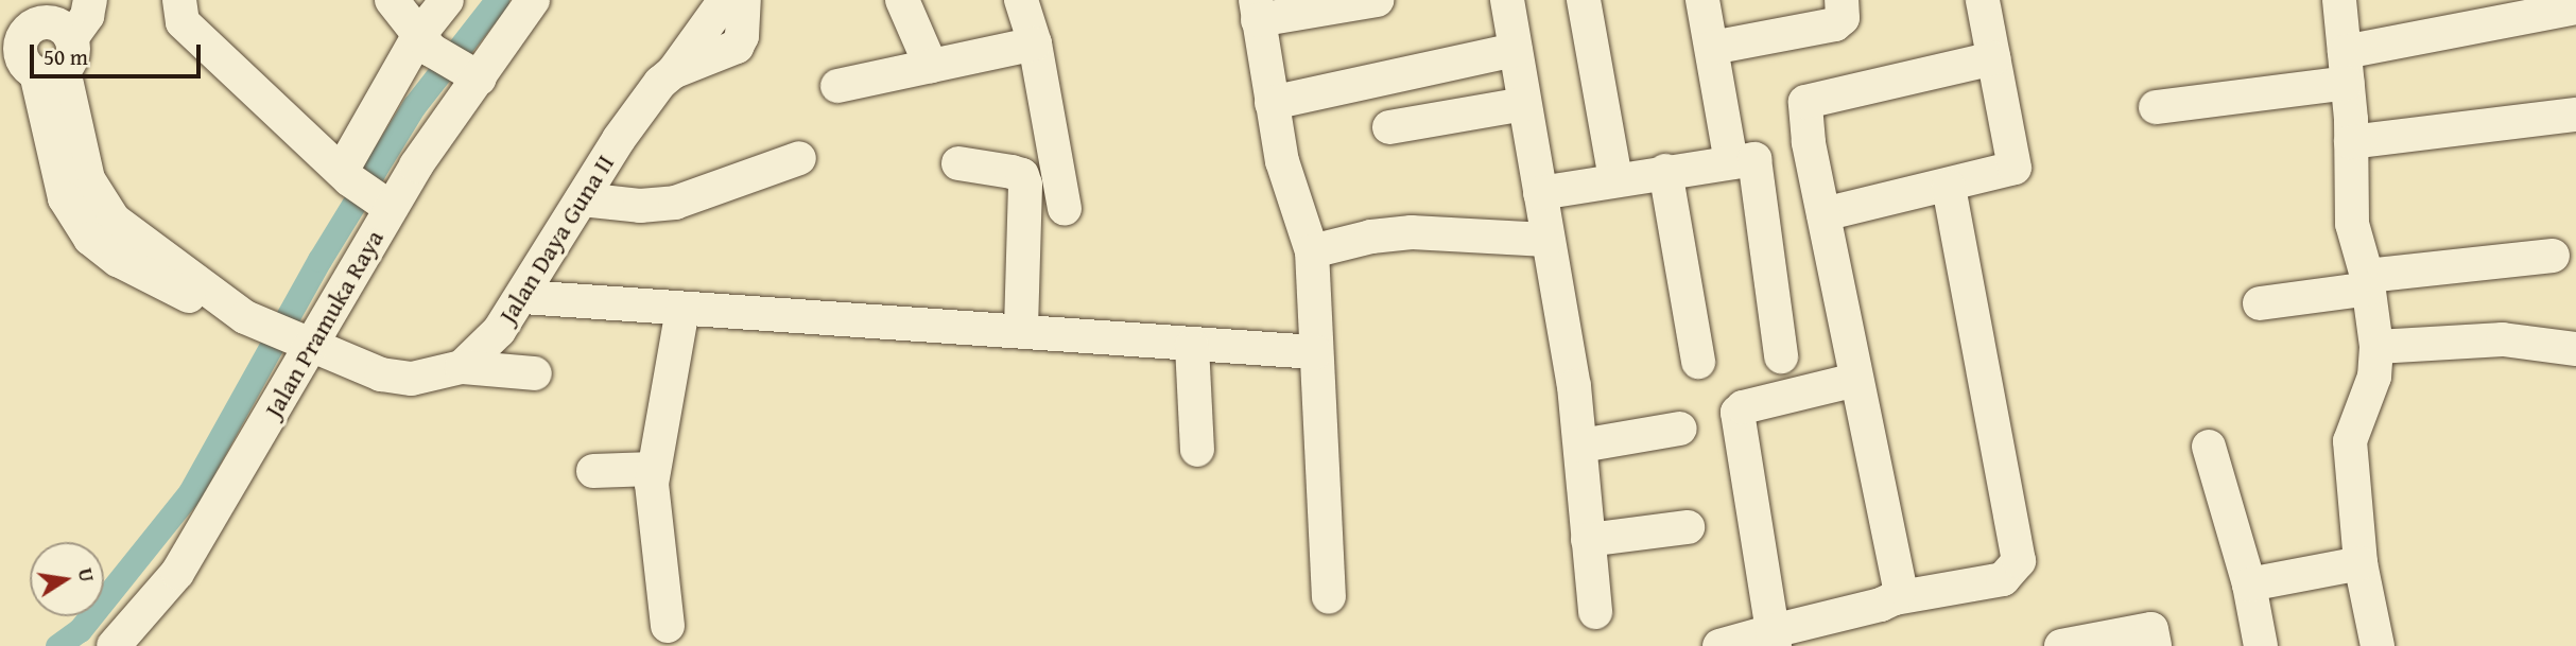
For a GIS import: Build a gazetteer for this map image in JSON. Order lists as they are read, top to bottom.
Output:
{
  "streets": {
    "street": ["Jalan Daya Guna II", "Jalan Pramuka Raya"]
  },
  "scale_bar": "50 m",
  "north": "right"
}
